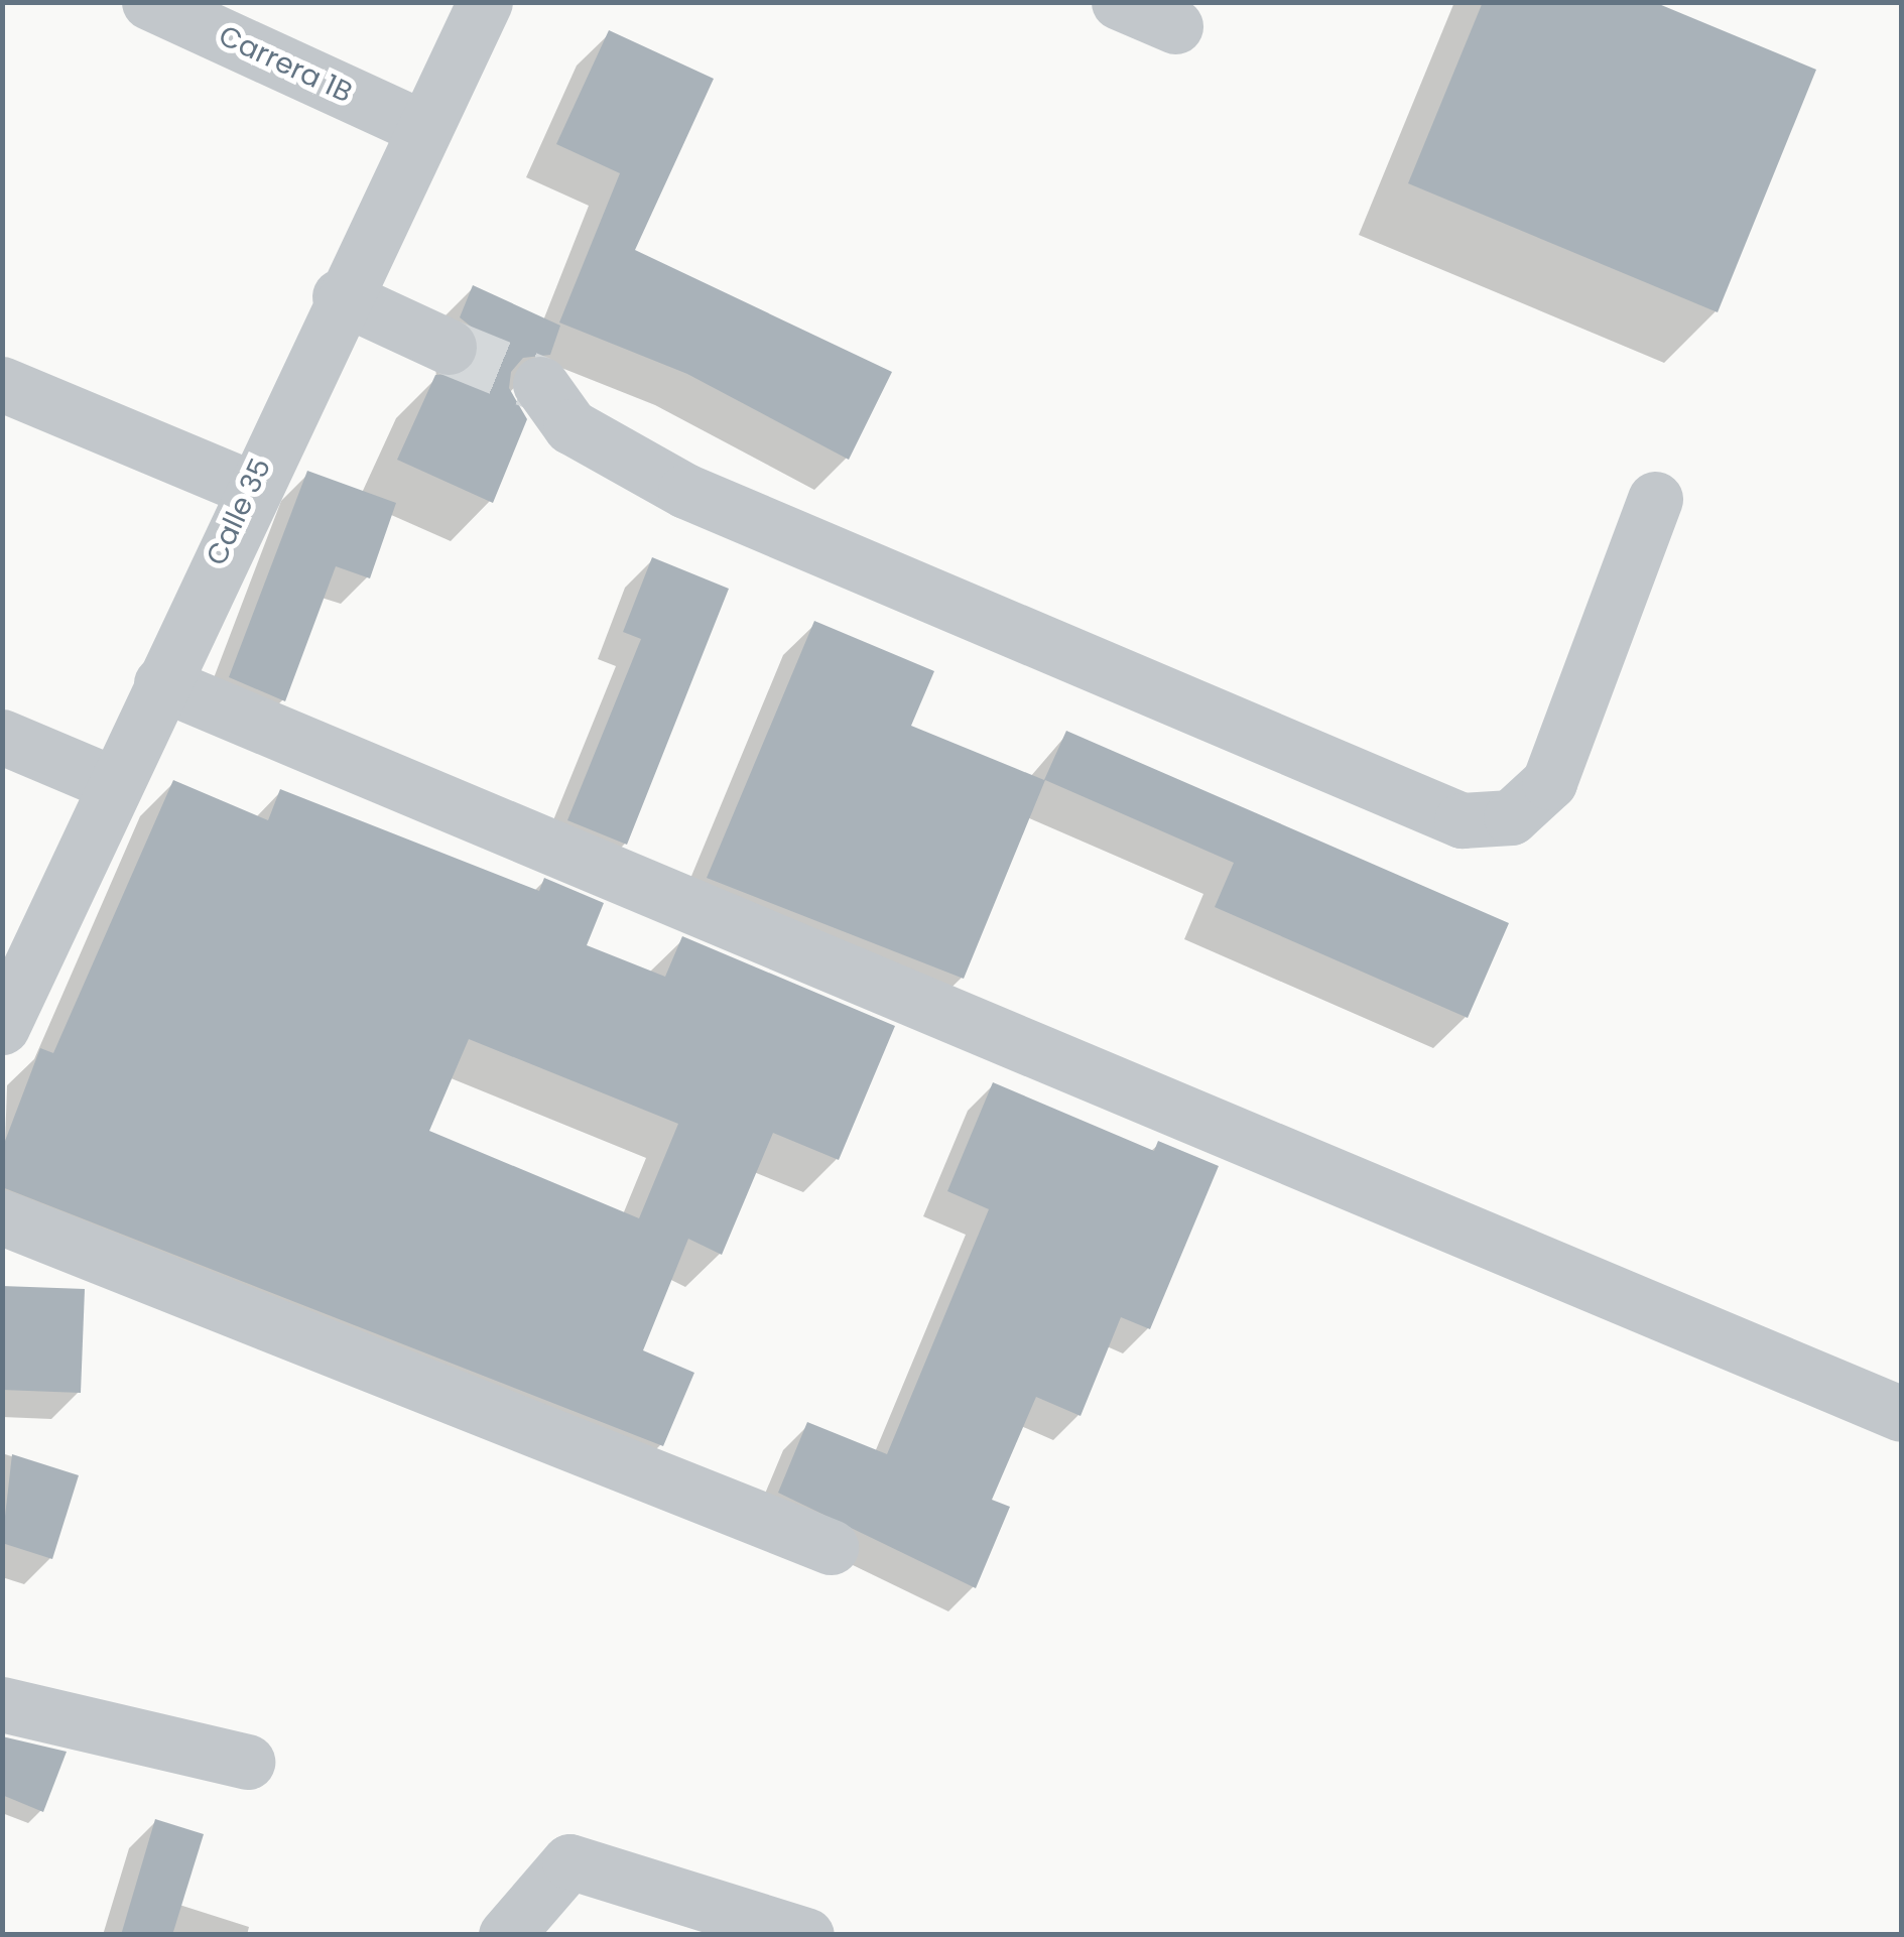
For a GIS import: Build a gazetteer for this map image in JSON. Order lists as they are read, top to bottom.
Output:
{
  "streets": {
    "street": ["Carrera 1B", "Calle 35"]
  },
  "crossings": [
    ["Carrera 1B", "Calle 35"]
  ]
}
